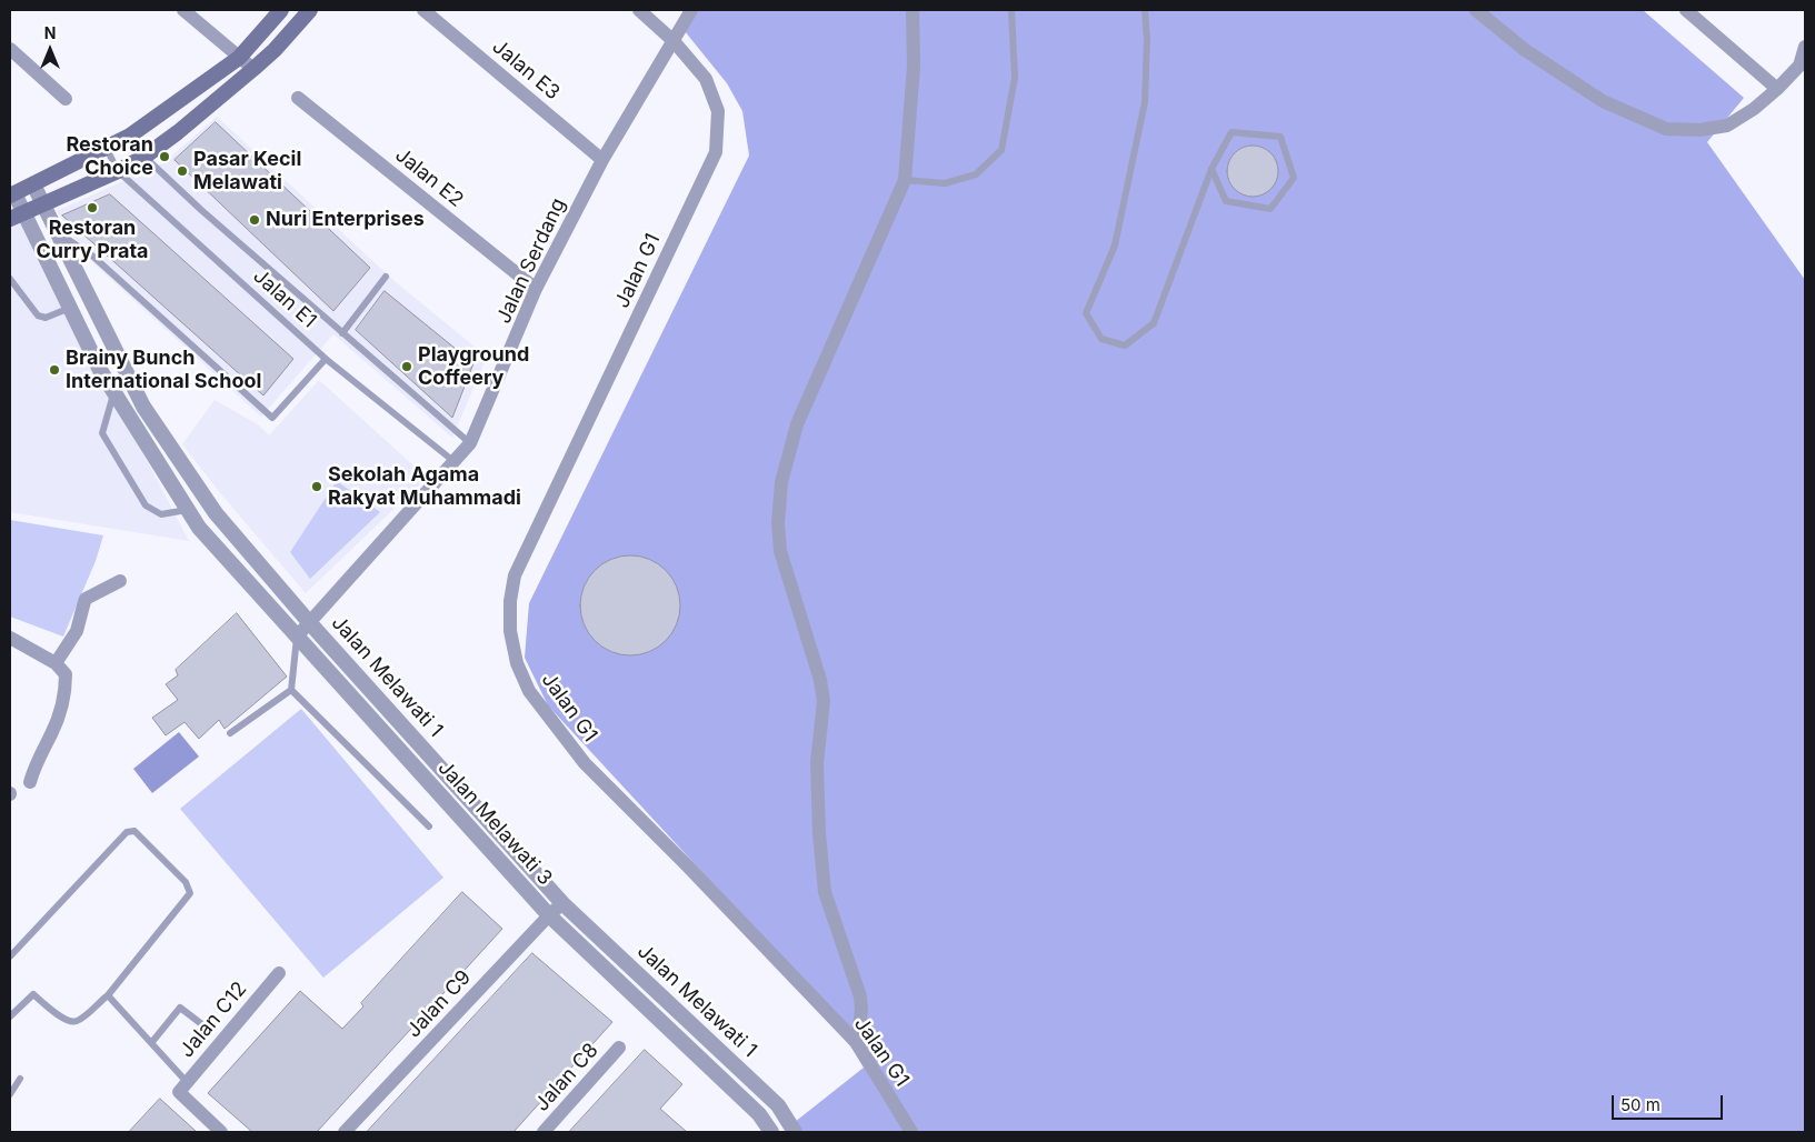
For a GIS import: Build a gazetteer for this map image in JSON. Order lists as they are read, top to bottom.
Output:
{
  "streets": {
    "street": [
      "Jalan E3",
      "Jalan E2",
      "Jalan Serdang",
      "Jalan G1",
      "Jalan Melawati 1",
      "Jalan Melawati 3",
      "Jalan C9",
      "Jalan C12",
      "Jalan C8"
    ],
    "lane": ["Jalan E1"]
  },
  "crossings": [
    ["Jalan E3", "Jalan Serdang"],
    ["Jalan E2", "Jalan Serdang"],
    ["Jalan Serdang", "Jalan G1"],
    ["Jalan Serdang", "Jalan E1"],
    ["Jalan Serdang", "Jalan Melawati 1"],
    ["Jalan Serdang", "Jalan Melawati 3"],
    ["Jalan Melawati 1", "Jalan Melawati 3"],
    ["Jalan Melawati 1", "Jalan C9"],
    ["Jalan Melawati 3", "Jalan C9"]
  ],
  "places": [
    "Restoran Choice",
    "Pasar Kecil Melawati",
    "Restoran Curry Prata",
    "Nuri Enterprises",
    "Playground Coffeery",
    "Brainy Bunch International School",
    "Sekolah Agama Rakyat Muhammadi"
  ],
  "scale_bar": "50 m",
  "north": "top"
}
